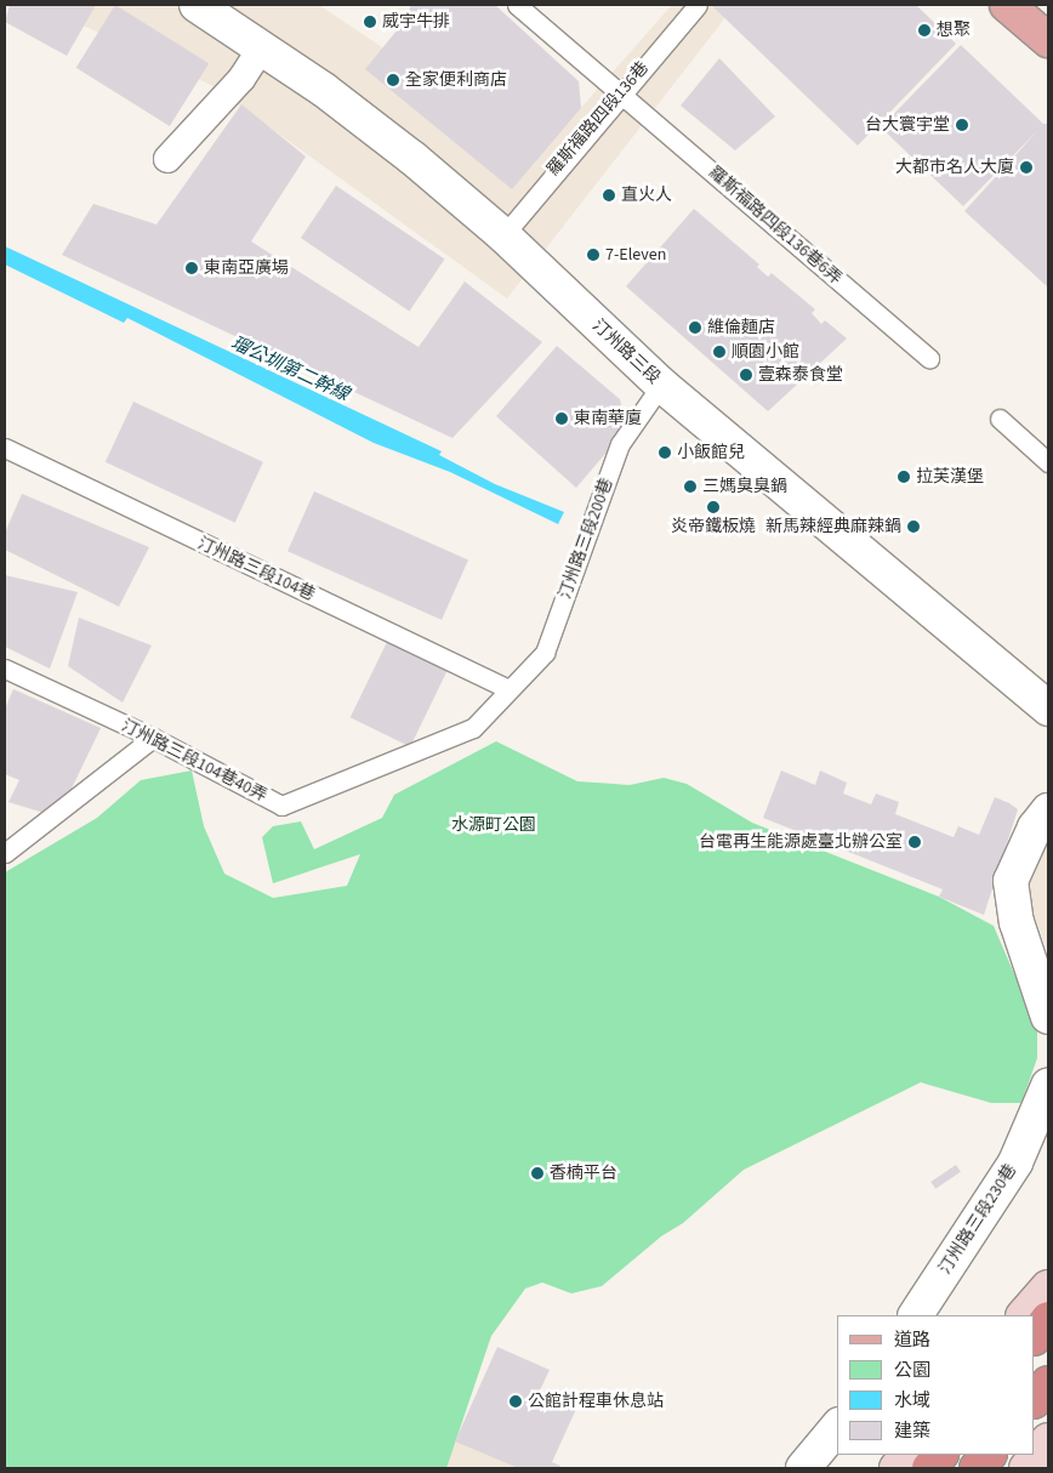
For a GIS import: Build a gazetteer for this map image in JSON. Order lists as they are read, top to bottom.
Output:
{
  "streets": {
    "street": ["汀州路三段", "汀州路三段230巷"],
    "lane": [
      "羅斯福路四段136巷",
      "羅斯福路四段136巷6弄",
      "汀州路三段200巷",
      "汀州路三段104巷",
      "汀州路三段104巷40弄"
    ]
  },
  "crossings": [
    ["羅斯福路四段136巷", "羅斯福路四段136巷6弄"],
    ["羅斯福路四段136巷", "汀州路三段"],
    ["汀州路三段", "汀州路三段200巷"],
    ["汀州路三段200巷", "汀州路三段104巷"],
    ["汀州路三段200巷", "汀州路三段104巷40弄"],
    ["汀州路三段104巷", "汀州路三段104巷40弄"]
  ],
  "water": ["瑠公圳第二幹線"],
  "parks": ["水源町公園"],
  "places": [
    "威宇牛排",
    "想聚",
    "全家便利商店",
    "台大寰宇堂",
    "大都市名人大廈",
    "直火人",
    "7-Eleven",
    "東南亞廣場",
    "維倫麵店",
    "順園小館",
    "壹森泰食堂",
    "東南華廈",
    "小飯館兒",
    "拉芙漢堡",
    "三媽臭臭鍋",
    "炎帝鐵板燒",
    "新馬辣經典麻辣鍋",
    "台電再生能源處臺北辦公室",
    "香楠平台",
    "公館計程車休息站"
  ],
  "legend": [
    "道路",
    "公園",
    "水域",
    "建築"
  ]
}
